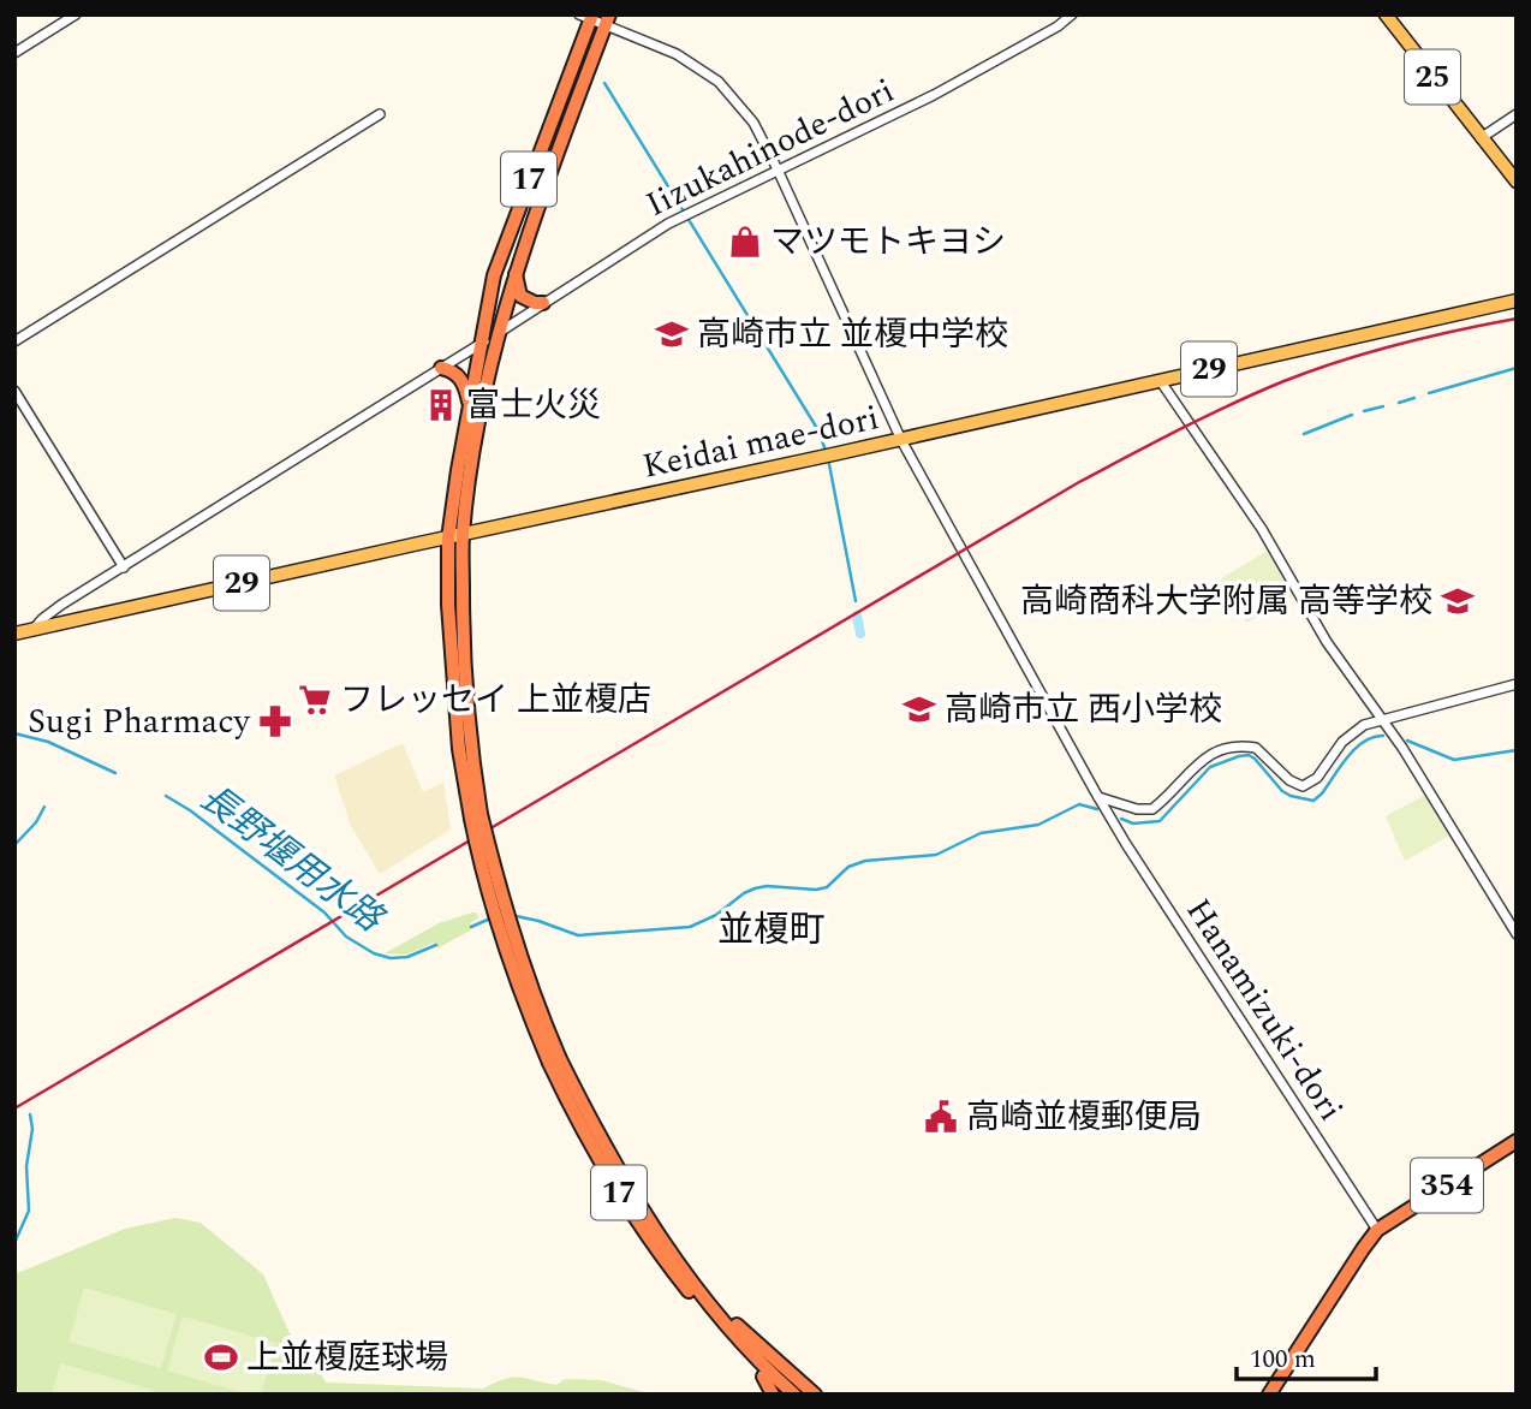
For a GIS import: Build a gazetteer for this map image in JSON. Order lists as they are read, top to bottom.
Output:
{
  "streets": {
    "highway": ["17", "354"],
    "main road": ["25", "29", "Keidai mae-dori"],
    "street": ["Iizukahinode-dori", "Hanamizuki-dori"]
  },
  "crossings": [
    ["Iizukahinode-dori", "17"],
    ["Iizukahinode-dori", "Keidai mae-dori"],
    ["Iizukahinode-dori", "Hanamizuki-dori"],
    ["17", "Keidai mae-dori"],
    ["17", "Hanamizuki-dori"],
    ["Keidai mae-dori", "Hanamizuki-dori"],
    ["Hanamizuki-dori", "354"]
  ],
  "districts": ["並榎町"],
  "water": ["長野堰用水路"],
  "places": {
    "shop": ["マツモトキヨシ"],
    "school or university": ["高崎市立 並榎中学校", "高崎商科大学附属 高等学校", "高崎市立 西小学校"],
    "building": ["富士火災"],
    "supermarket": ["フレッセイ 上並榎店"],
    "pharmacy": ["Sugi Pharmacy"],
    "public building": ["高崎並榎郵便局"],
    "sports": ["上並榎庭球場"]
  },
  "scale_bar": "100 m"
}
